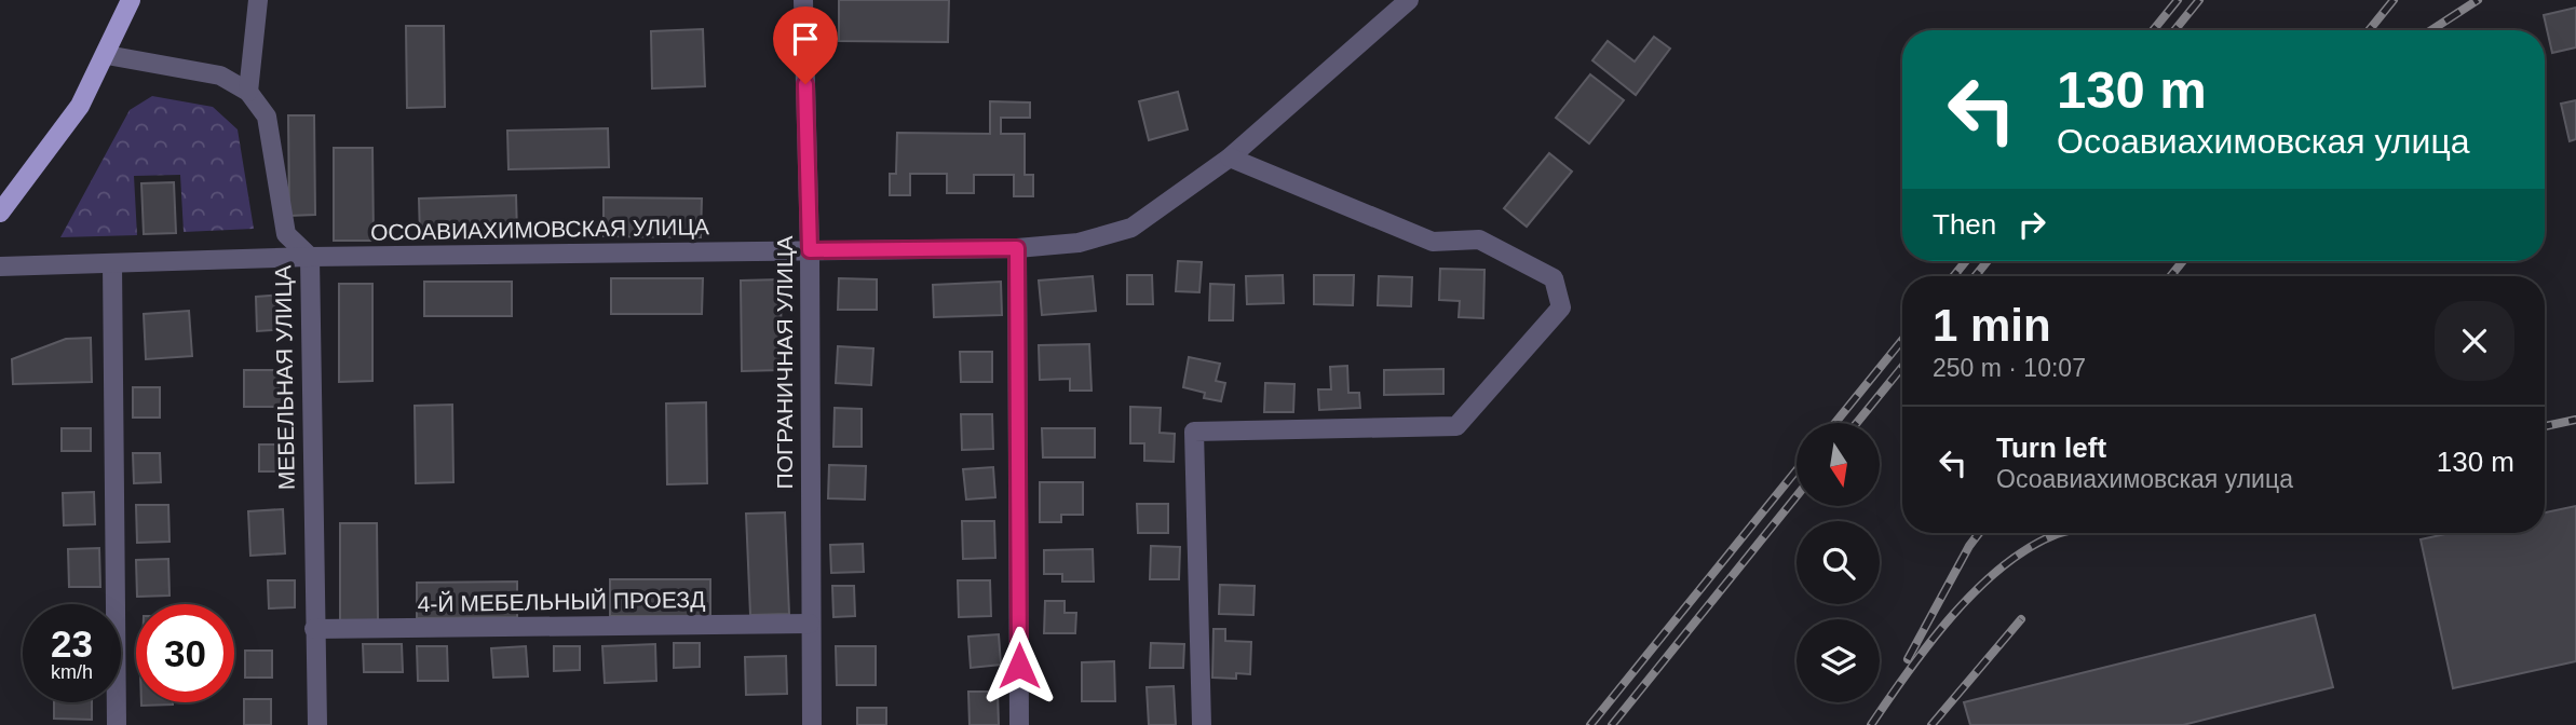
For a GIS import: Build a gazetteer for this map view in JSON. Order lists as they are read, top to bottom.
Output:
{
  "streets": {
    "street": [
      "ОСОАВИАХИМОВСКАЯ УЛИЦА",
      "ПОГРАНИЧНАЯ УЛИЦА",
      "МЕБЕЛЬНАЯ УЛИЦА",
      "4-Й МЕБЕЛЬНЫЙ ПРОЕЗД"
    ]
  },
  "crossings": [
    ["ОСОАВИАХИМОВСКАЯ УЛИЦА", "ПОГРАНИЧНАЯ УЛИЦА"],
    ["ОСОАВИАХИМОВСКАЯ УЛИЦА", "МЕБЕЛЬНАЯ УЛИЦА"],
    ["ПОГРАНИЧНАЯ УЛИЦА", "4-Й МЕБЕЛЬНЫЙ ПРОЕЗД"],
    ["МЕБЕЛЬНАЯ УЛИЦА", "4-Й МЕБЕЛЬНЫЙ ПРОЕЗД"]
  ],
  "north": "bottom",
  "page": {
    "turn": ["130 m", "Осоавиахимовская улица"],
    "then": "Then",
    "heading": ["1 min", "250 m · 10:07"],
    "list": [
      {
        "name": "Turn left",
        "note": "Осоавиахимовская улица",
        "value": "130 m"
      }
    ],
    "speed": "23 km/h",
    "limit": "30"
  }
}
